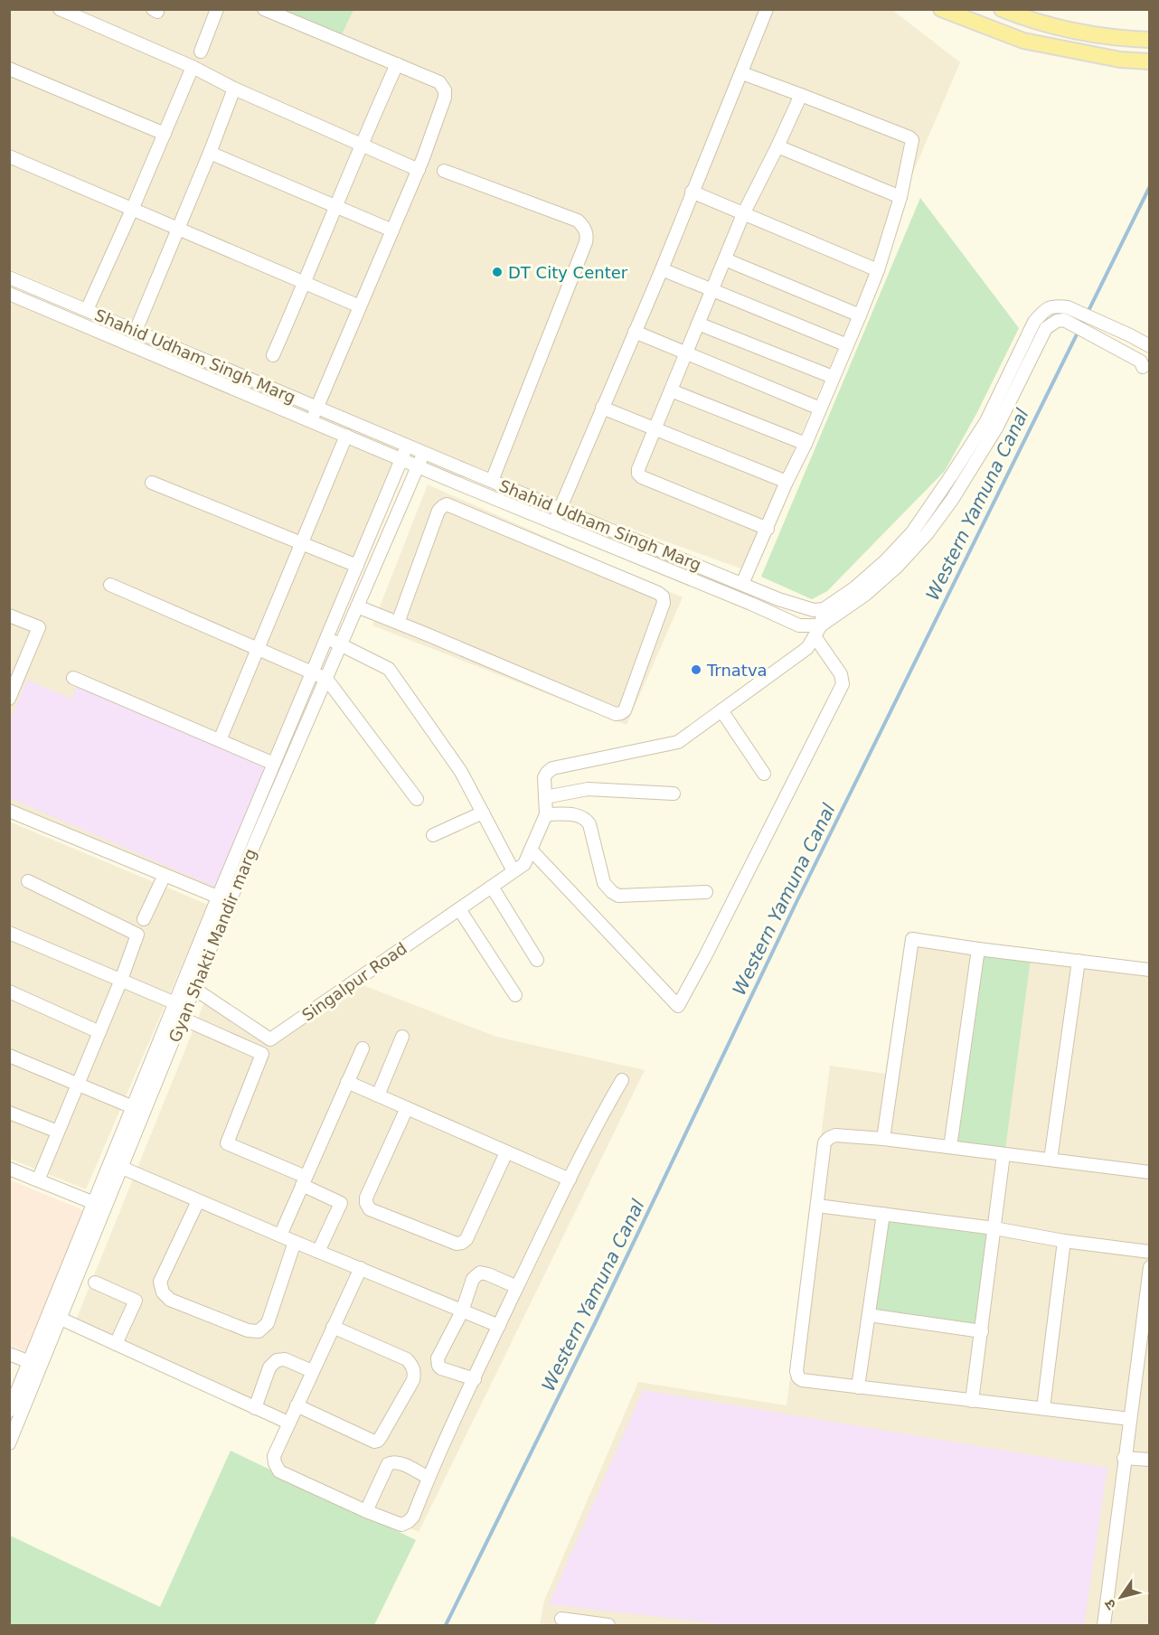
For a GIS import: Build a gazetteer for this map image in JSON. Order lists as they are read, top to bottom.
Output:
{
  "streets": {
    "street": ["Shahid Udham Singh Marg", "Gyan Shakti Mandir marg", "Singalpur Road"]
  },
  "crossings": [
    ["Shahid Udham Singh Marg", "Gyan Shakti Mandir marg"],
    ["Gyan Shakti Mandir marg", "Singalpur Road"]
  ],
  "water": ["Western Yamuna Canal"],
  "places": ["DT City Center", "Trnatva"],
  "north": "bottom left"
}
